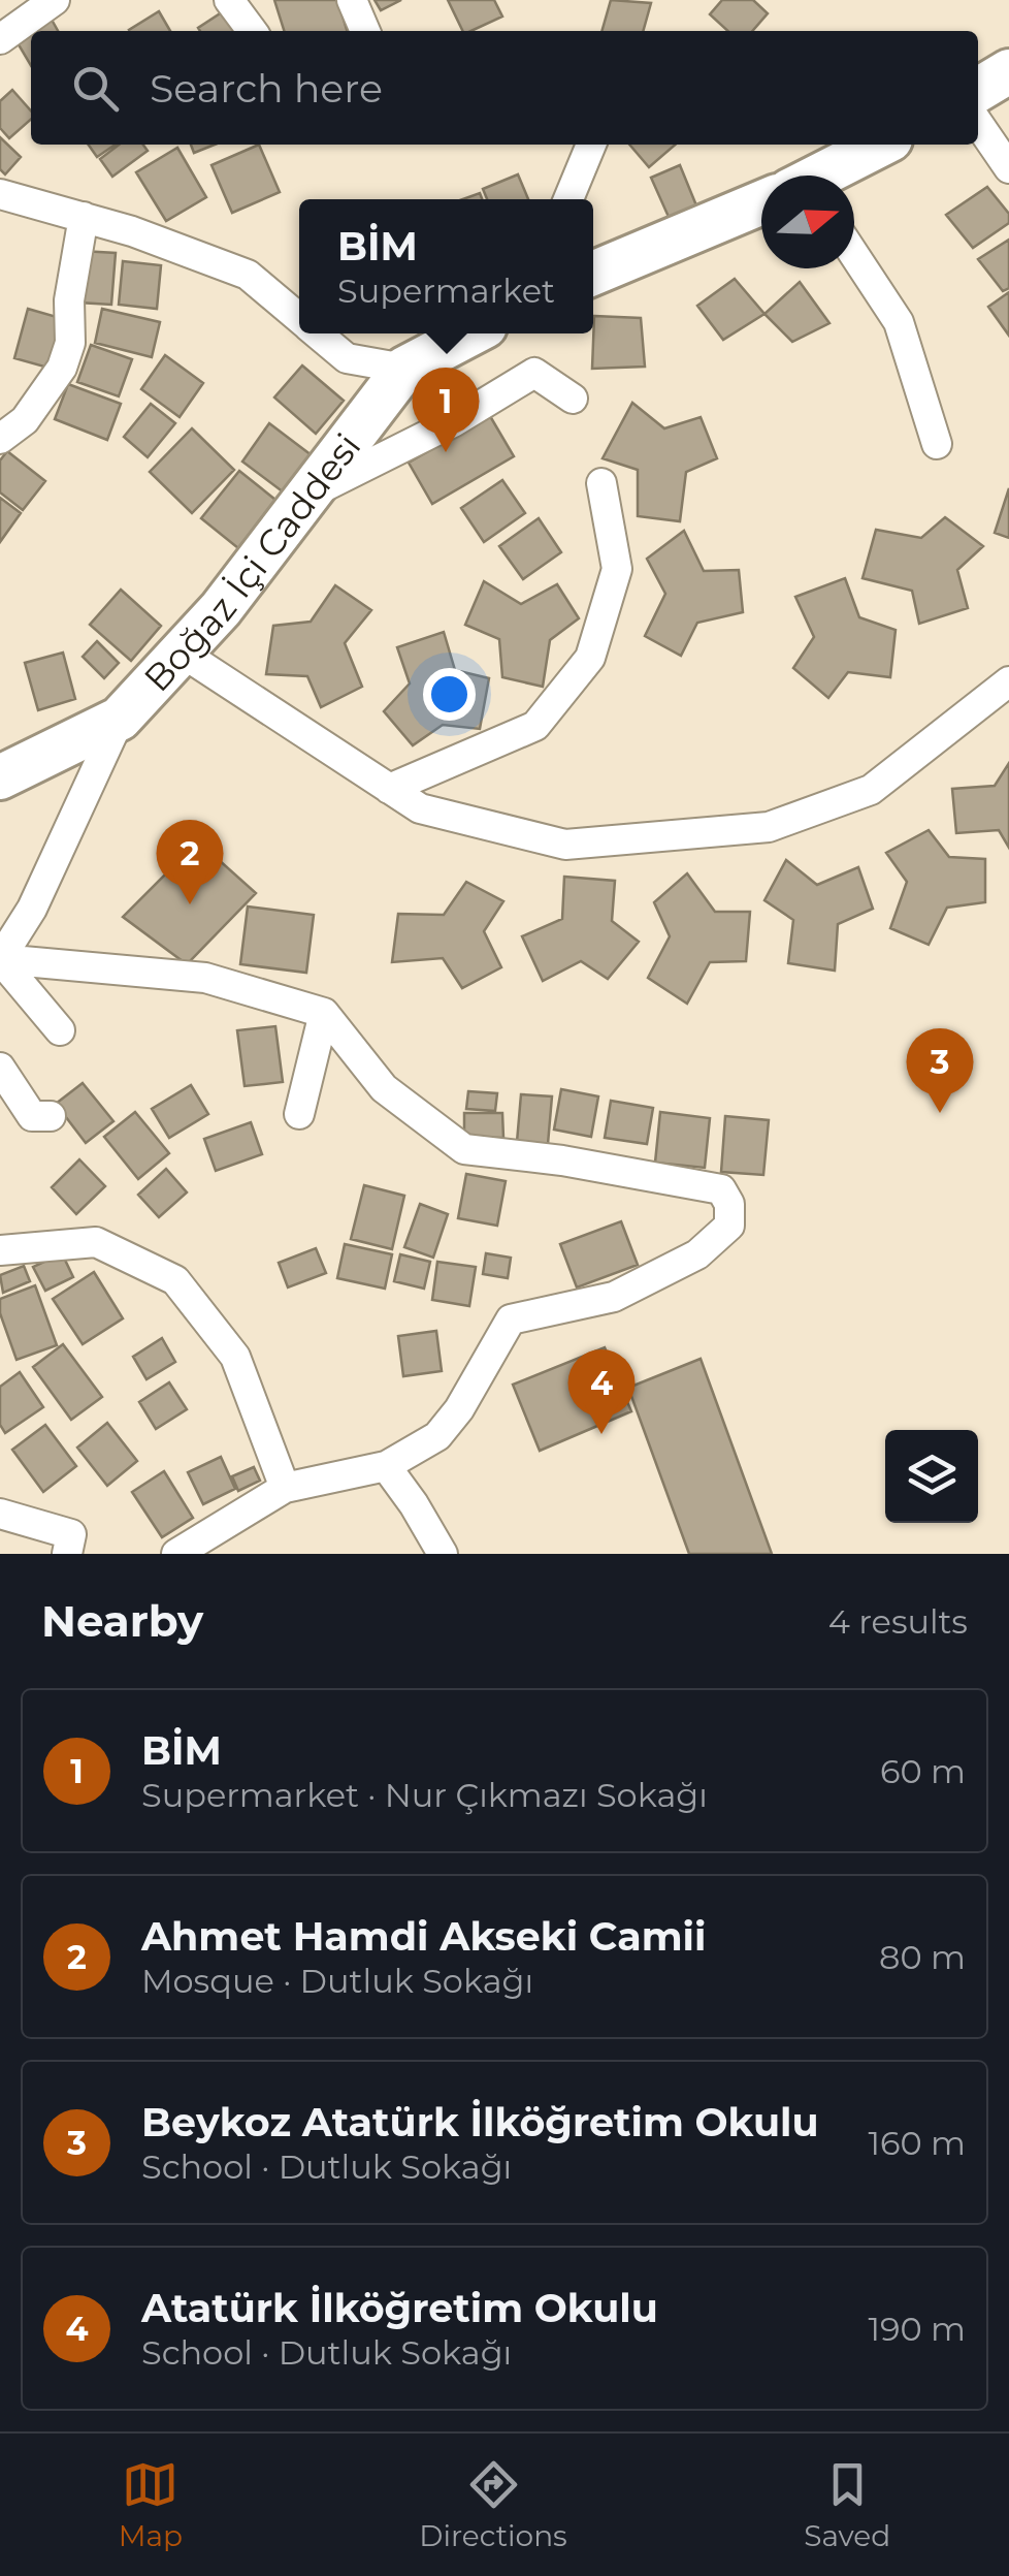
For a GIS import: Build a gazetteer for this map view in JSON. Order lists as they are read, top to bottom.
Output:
{
  "streets": {
    "main road": ["Boğaz İçi Caddesi"]
  },
  "north": "right",
  "page": {
    "search": "Search here",
    "popup": ["BİM", "Supermarket"],
    "pins": [
      "1",
      "2",
      "3",
      "4"
    ],
    "heading": ["Nearby", "4 results"],
    "list": [
      {
        "mark": "1",
        "name": "BİM",
        "note": "Supermarket · Nur Çıkmazı Sokağı",
        "value": "60 m"
      },
      {
        "mark": "2",
        "name": "Ahmet Hamdi Akseki Camii",
        "note": "Mosque · Dutluk Sokağı",
        "value": "80 m"
      },
      {
        "mark": "3",
        "name": "Beykoz Atatürk İlköğretim Okulu",
        "note": "School · Dutluk Sokağı",
        "value": "160 m"
      },
      {
        "mark": "4",
        "name": "Atatürk İlköğretim Okulu",
        "note": "School · Dutluk Sokağı",
        "value": "190 m"
      }
    ],
    "nav": ["Map", "Directions", "Saved"]
  }
}
